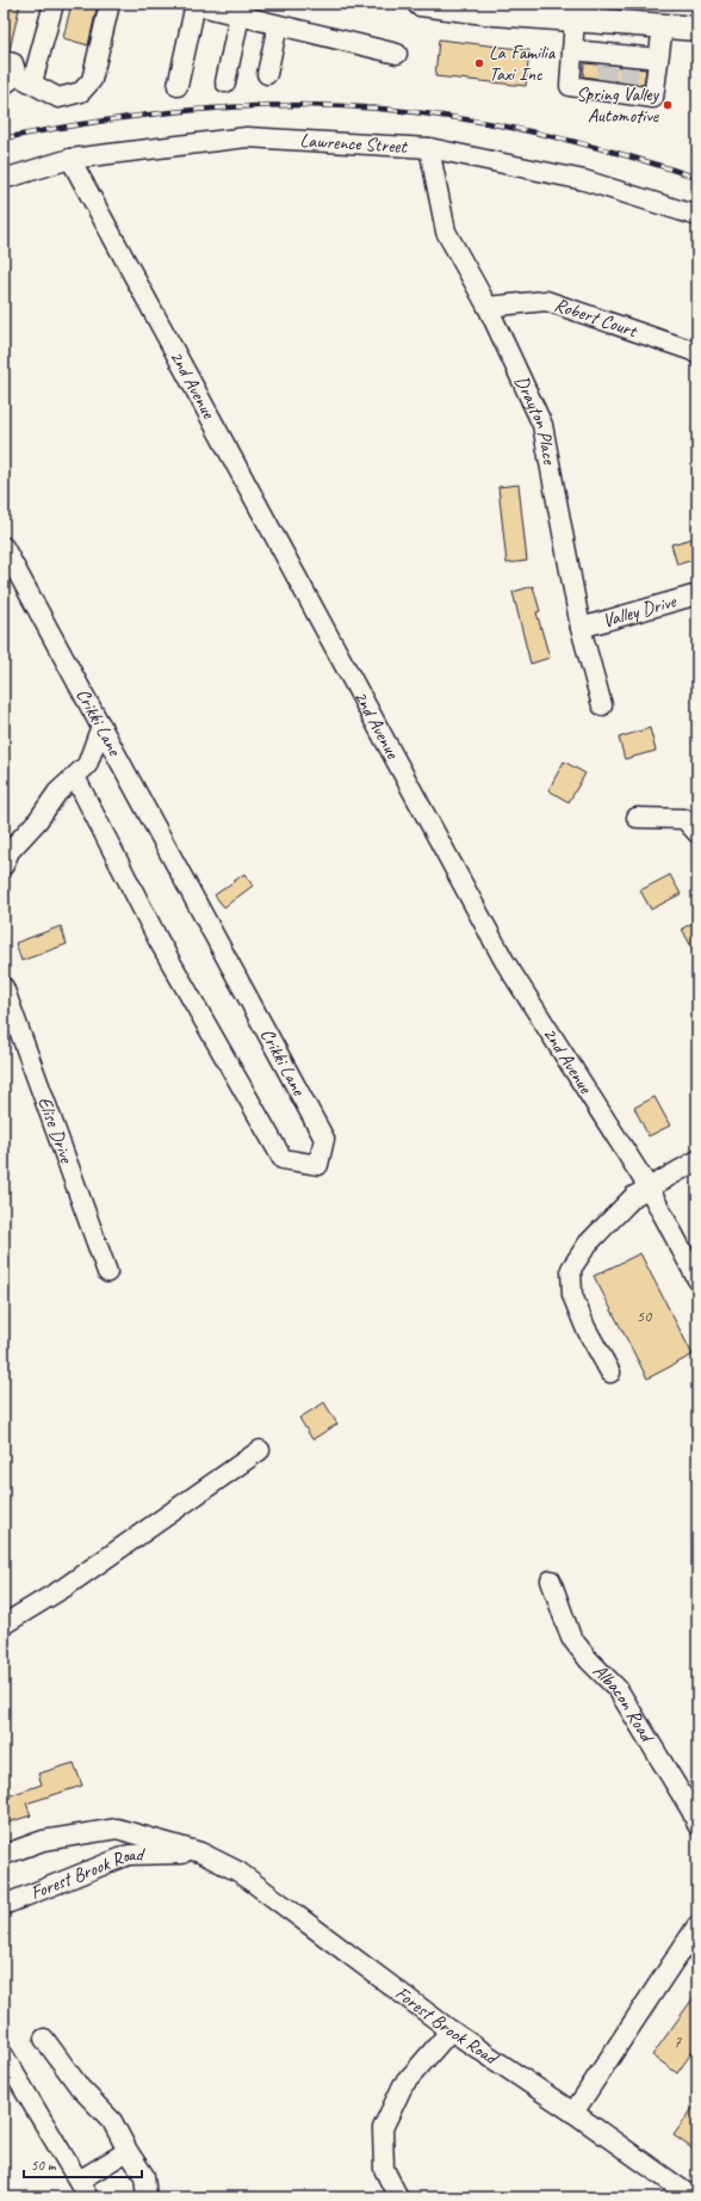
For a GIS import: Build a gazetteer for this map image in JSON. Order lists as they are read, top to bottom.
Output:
{
  "streets": {
    "street": [
      "Lawrence Street",
      "Robert Court",
      "2nd Avenue",
      "Drayton Place",
      "Valley Drive",
      "Crikki Lane",
      "Elise Drive",
      "Albacon Road",
      "Forest Brook Road"
    ]
  },
  "crossings": [
    ["Lawrence Street", "2nd Avenue"],
    ["Lawrence Street", "Drayton Place"],
    ["Robert Court", "Drayton Place"],
    ["Drayton Place", "Valley Drive"]
  ],
  "places": ["La Familia Taxi Inc", "Spring Valley Automotive"],
  "house_numbers": ["50", "7"],
  "scale_bar": "50 m"
}
